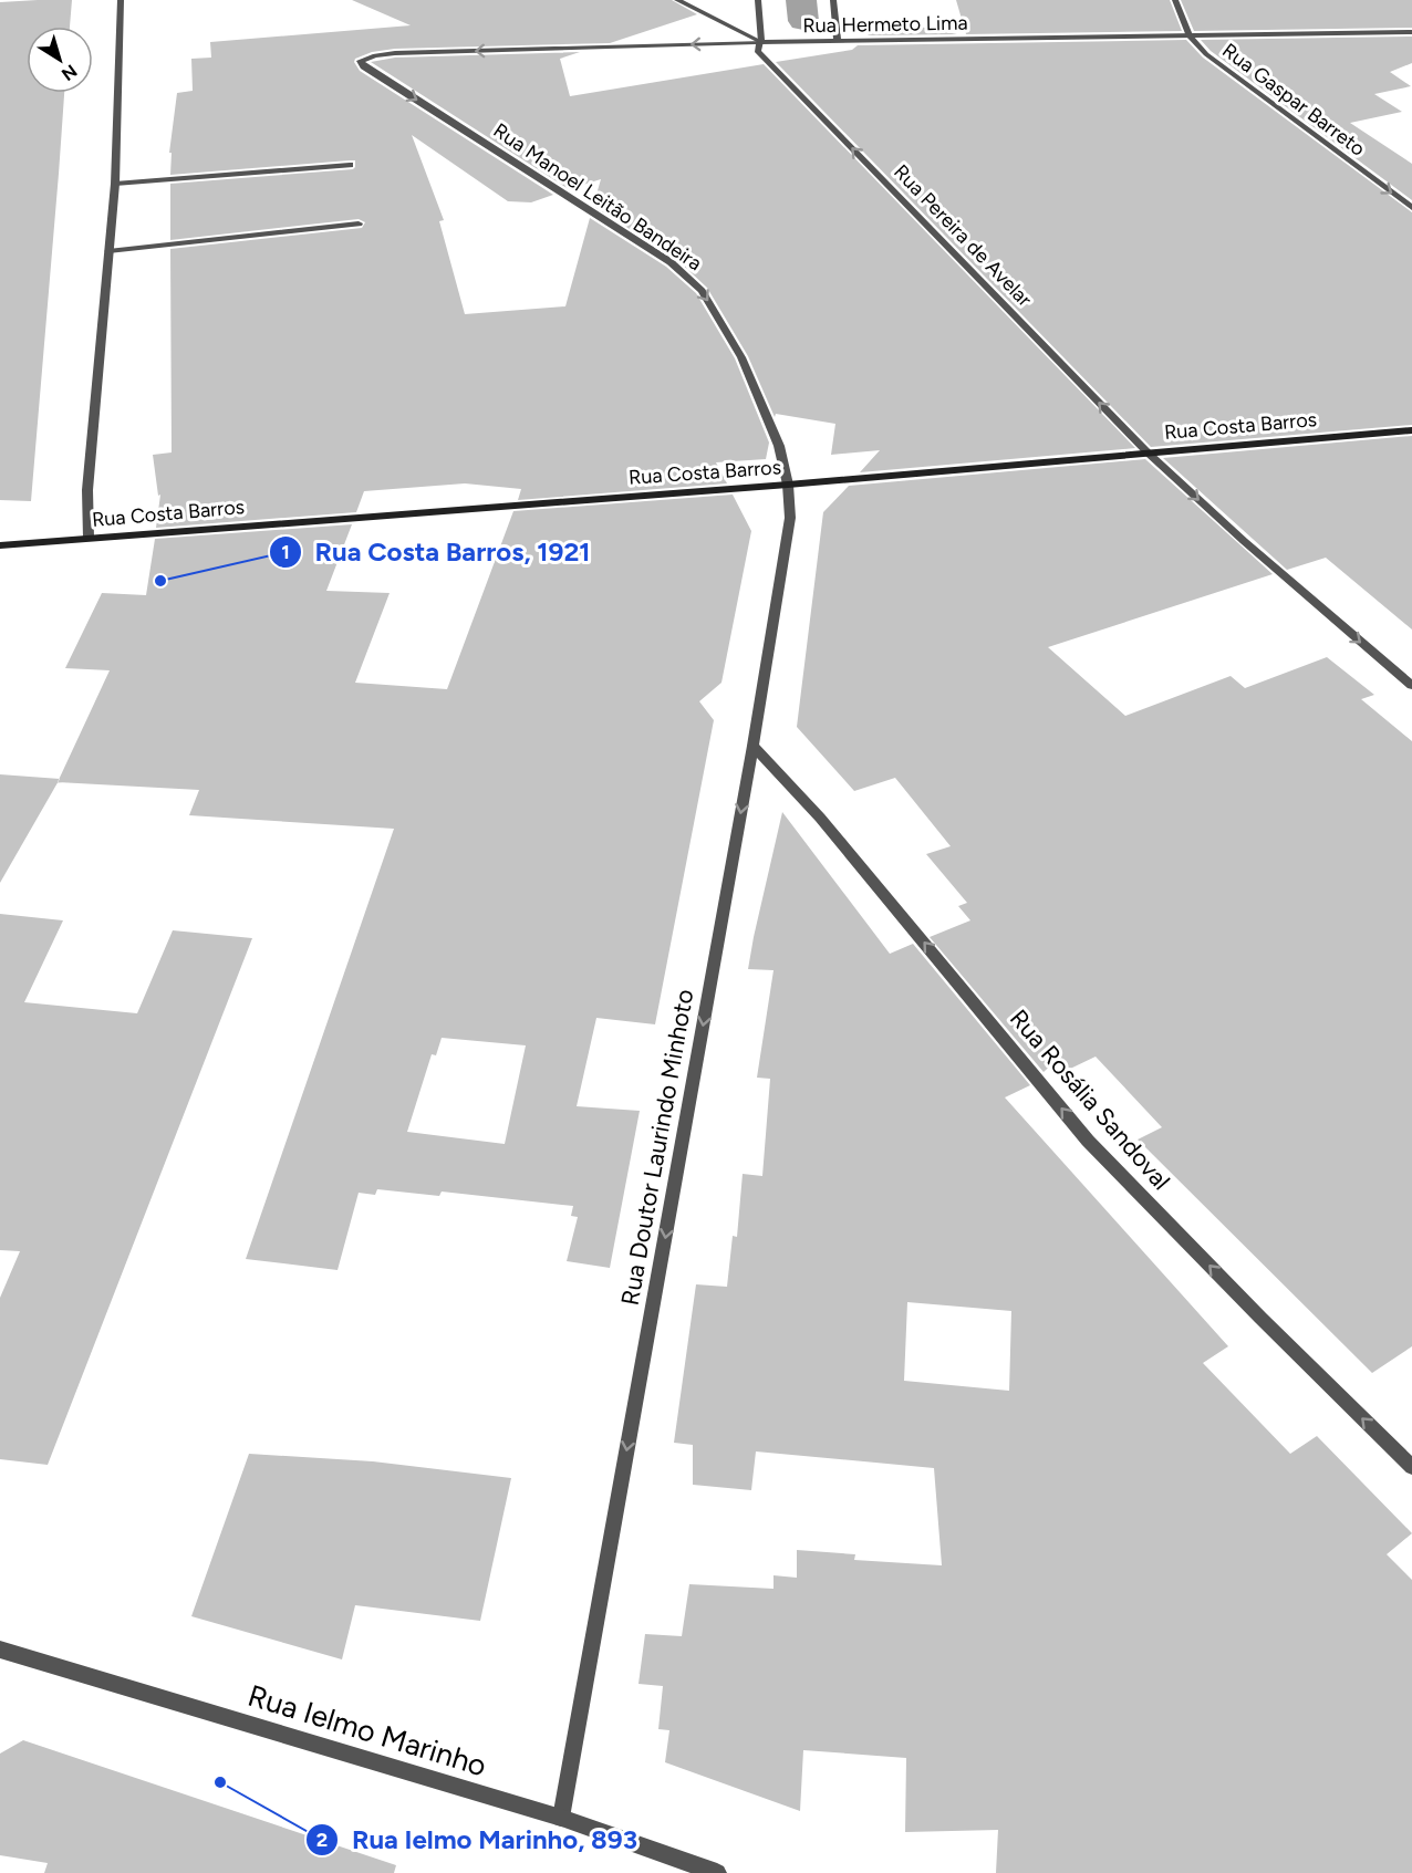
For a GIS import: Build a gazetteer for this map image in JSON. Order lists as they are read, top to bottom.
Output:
{
  "streets": {
    "main road": ["Rua Costa Barros"],
    "street": [
      "Rua Hermeto Lima",
      "Rua Gaspar Barreto",
      "Rua Manoel Leitão Bandeira",
      "Rua Pereira de Avelar",
      "Rua Rosália Sandoval",
      "Rua Doutor Laurindo Minhoto",
      "Rua Ielmo Marinho"
    ]
  },
  "crossings": [
    ["Rua Hermeto Lima", "Rua Gaspar Barreto"],
    ["Rua Hermeto Lima", "Rua Manoel Leitão Bandeira"],
    ["Rua Hermeto Lima", "Rua Pereira de Avelar"],
    ["Rua Manoel Leitão Bandeira", "Rua Costa Barros"],
    ["Rua Manoel Leitão Bandeira", "Rua Doutor Laurindo Minhoto"],
    ["Rua Pereira de Avelar", "Rua Costa Barros"],
    ["Rua Costa Barros", "Rua Doutor Laurindo Minhoto"],
    ["Rua Rosália Sandoval", "Rua Doutor Laurindo Minhoto"],
    ["Rua Doutor Laurindo Minhoto", "Rua Ielmo Marinho"]
  ],
  "one_way": [
    "Rua Hermeto Lima",
    "Rua Gaspar Barreto",
    "Rua Manoel Leitão Bandeira",
    "Rua Pereira de Avelar",
    "Rua Rosália Sandoval",
    "Rua Doutor Laurindo Minhoto"
  ],
  "places": ["Rua Costa Barros, 1921", "Rua Ielmo Marinho, 893"],
  "north": "bottom right"
}
